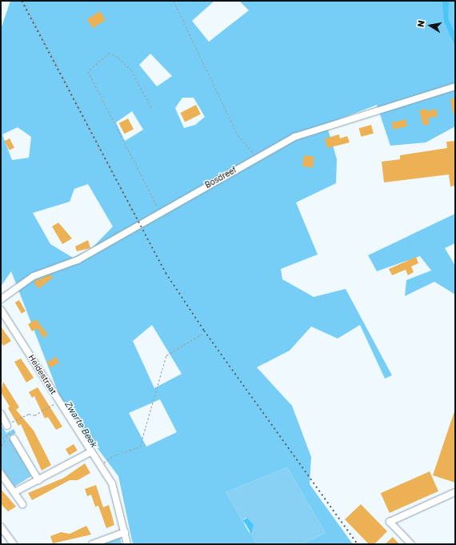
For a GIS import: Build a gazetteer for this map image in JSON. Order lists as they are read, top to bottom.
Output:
{
  "streets": {
    "street": ["Bosdreef", "Heidestraat"]
  },
  "crossings": [
    ["Bosdreef", "Heidestraat"]
  ],
  "water": ["Zwarte Beek"],
  "north": "left"
}
